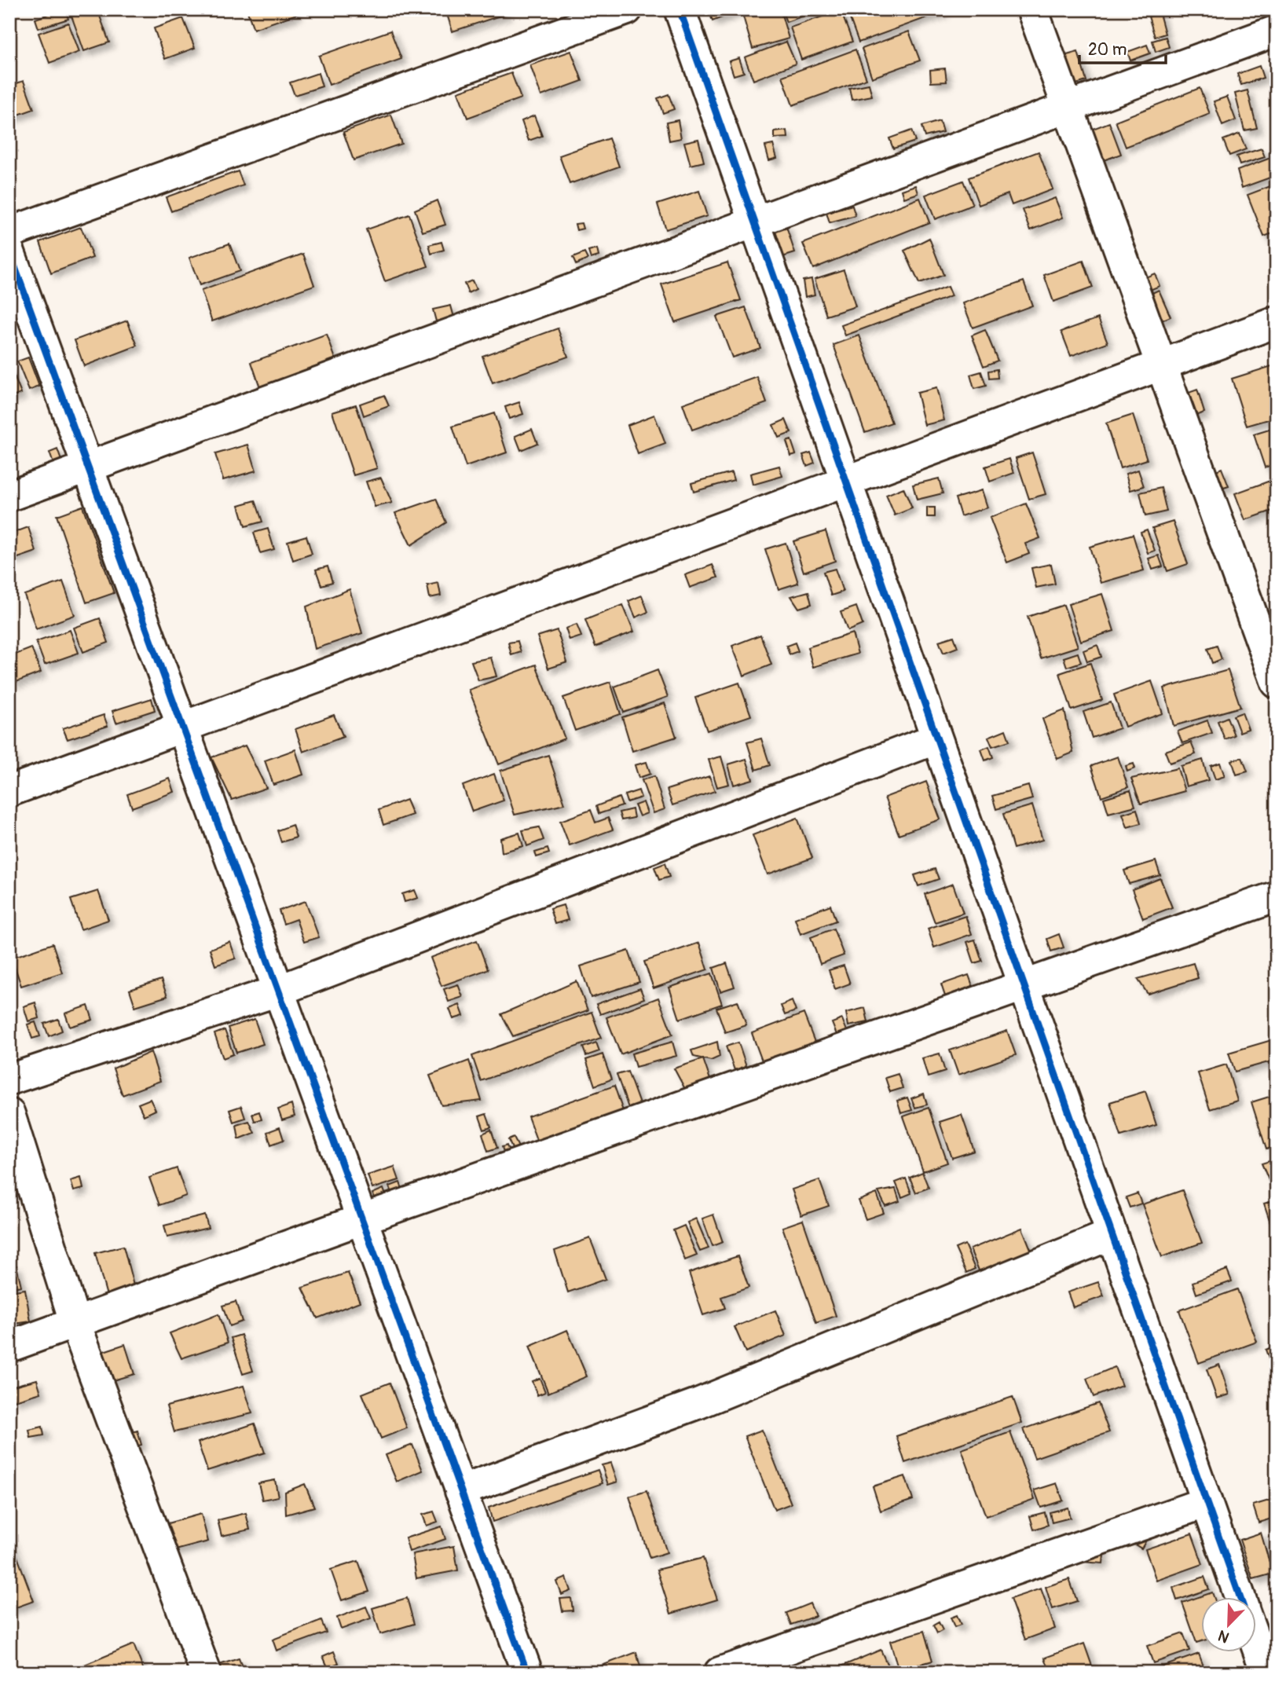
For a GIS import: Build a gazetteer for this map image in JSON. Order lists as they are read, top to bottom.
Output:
{
  "scale_bar": "20 m",
  "north": "bottom left"
}
